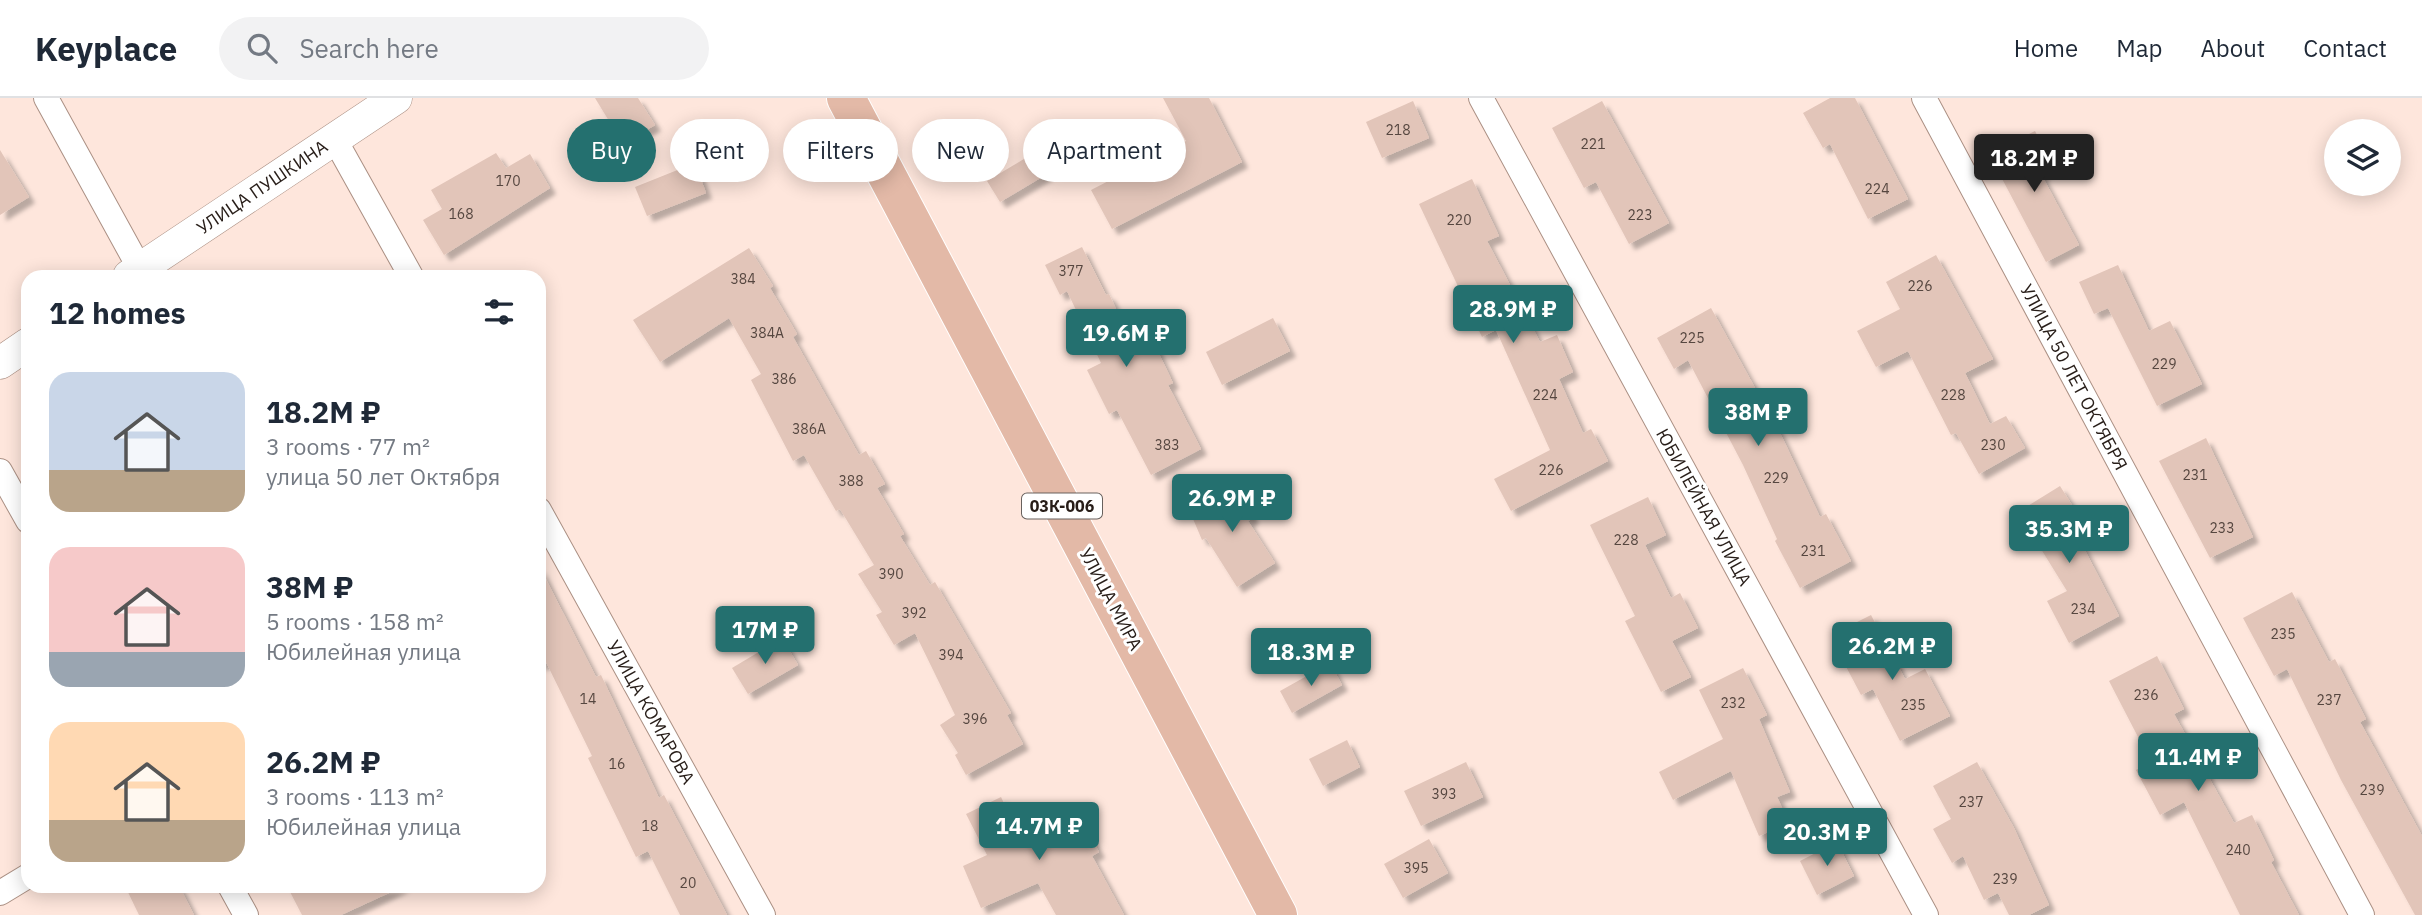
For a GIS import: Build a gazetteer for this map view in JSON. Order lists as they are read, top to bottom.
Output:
{
  "streets": {
    "main road": ["03К-006", "УЛИЦА МИРА"],
    "street": [
      "УЛИЦА ПУШКИНА",
      "УЛИЦА 50 ЛЕТ ОКТЯБРЯ",
      "ЮБИЛЕЙНАЯ УЛИЦА",
      "УЛИЦА КОМАРОВА"
    ]
  },
  "house_numbers": [
    "218",
    "221",
    "170",
    "224",
    "168",
    "223",
    "220",
    "377",
    "384",
    "226",
    "384А",
    "225",
    "229",
    "386",
    "224",
    "228",
    "386А",
    "383",
    "230",
    "226",
    "231",
    "229",
    "388",
    "233",
    "228",
    "231",
    "390",
    "234",
    "392",
    "235",
    "394",
    "236",
    "14",
    "237",
    "232",
    "235",
    "396",
    "16",
    "239",
    "393",
    "237",
    "18",
    "240",
    "395",
    "239",
    "20"
  ],
  "page": {
    "header": "Keyplace",
    "search": "Search here",
    "nav": [
      "Home",
      "Map",
      "About",
      "Contact"
    ],
    "chip": [
      "Buy",
      "Rent",
      "Filters",
      "New",
      "Apartment"
    ],
    "price": [
      "18.2M ₽",
      "28.9M ₽",
      "19.6M ₽",
      "38M ₽",
      "26.9M ₽",
      "35.3M ₽",
      "17M ₽",
      "26.2M ₽",
      "18.3M ₽",
      "11.4M ₽",
      "14.7M ₽",
      "20.3M ₽"
    ],
    "heading": "12 homes",
    "list": [
      {
        "name": "18.2M ₽",
        "note": "3 rooms · 77 m² · улица 50 лет Октября"
      },
      {
        "name": "38M ₽",
        "note": "5 rooms · 158 m² · Юбилейная улица"
      },
      {
        "name": "26.2M ₽",
        "note": "3 rooms · 113 m² · Юбилейная улица"
      }
    ]
  }
}
